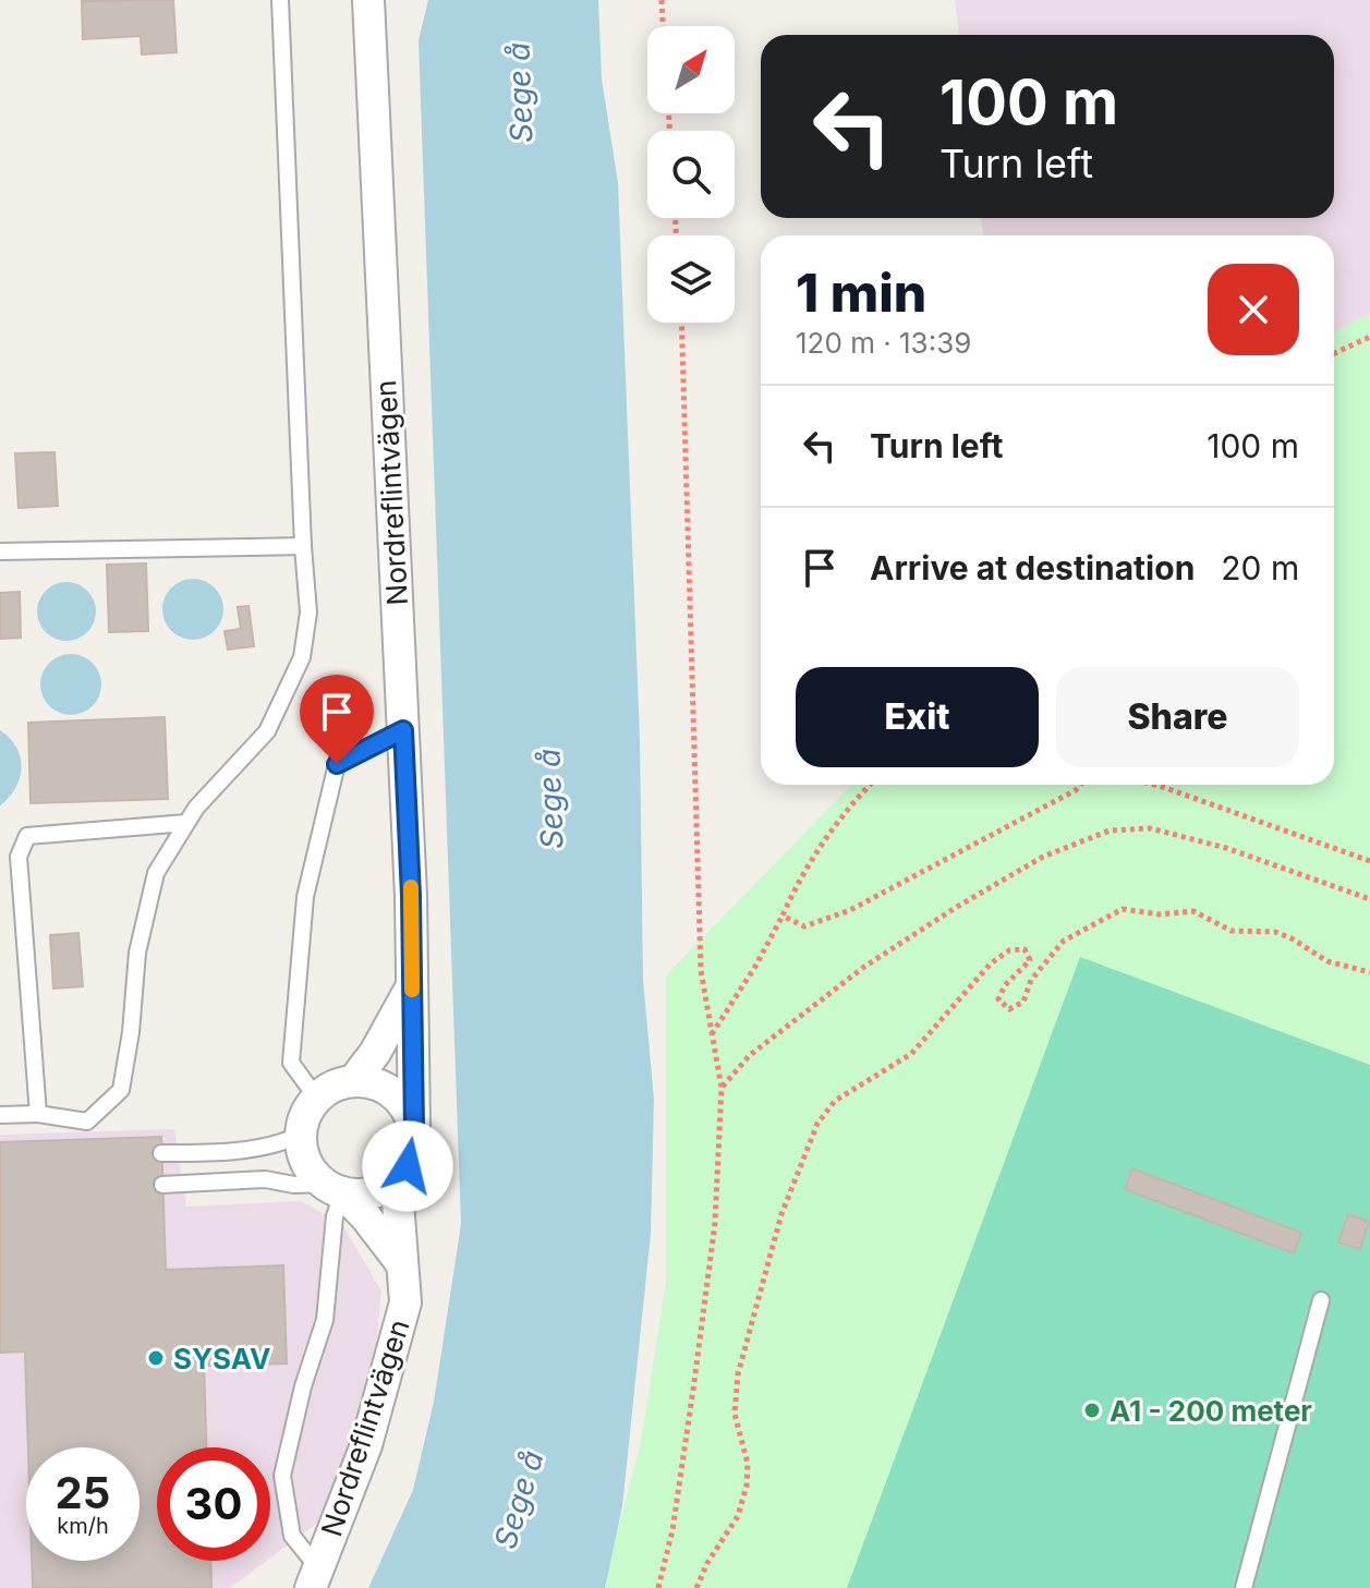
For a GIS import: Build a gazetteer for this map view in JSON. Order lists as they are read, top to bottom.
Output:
{
  "streets": {
    "street": ["Nordreflintvägen"]
  },
  "water": ["Sege å"],
  "places": ["SYSAV", "A1 - 200 meter"],
  "north": "top right",
  "page": {
    "turn": ["100 m", "Turn left"],
    "heading": ["1 min", "120 m · 13:39"],
    "list": [
      {
        "name": "Turn left",
        "value": "100 m"
      },
      {
        "name": "Arrive at destination",
        "value": "20 m"
      }
    ],
    "buttons": ["Exit", "Share"],
    "speed": "25 km/h",
    "limit": "30"
  }
}
